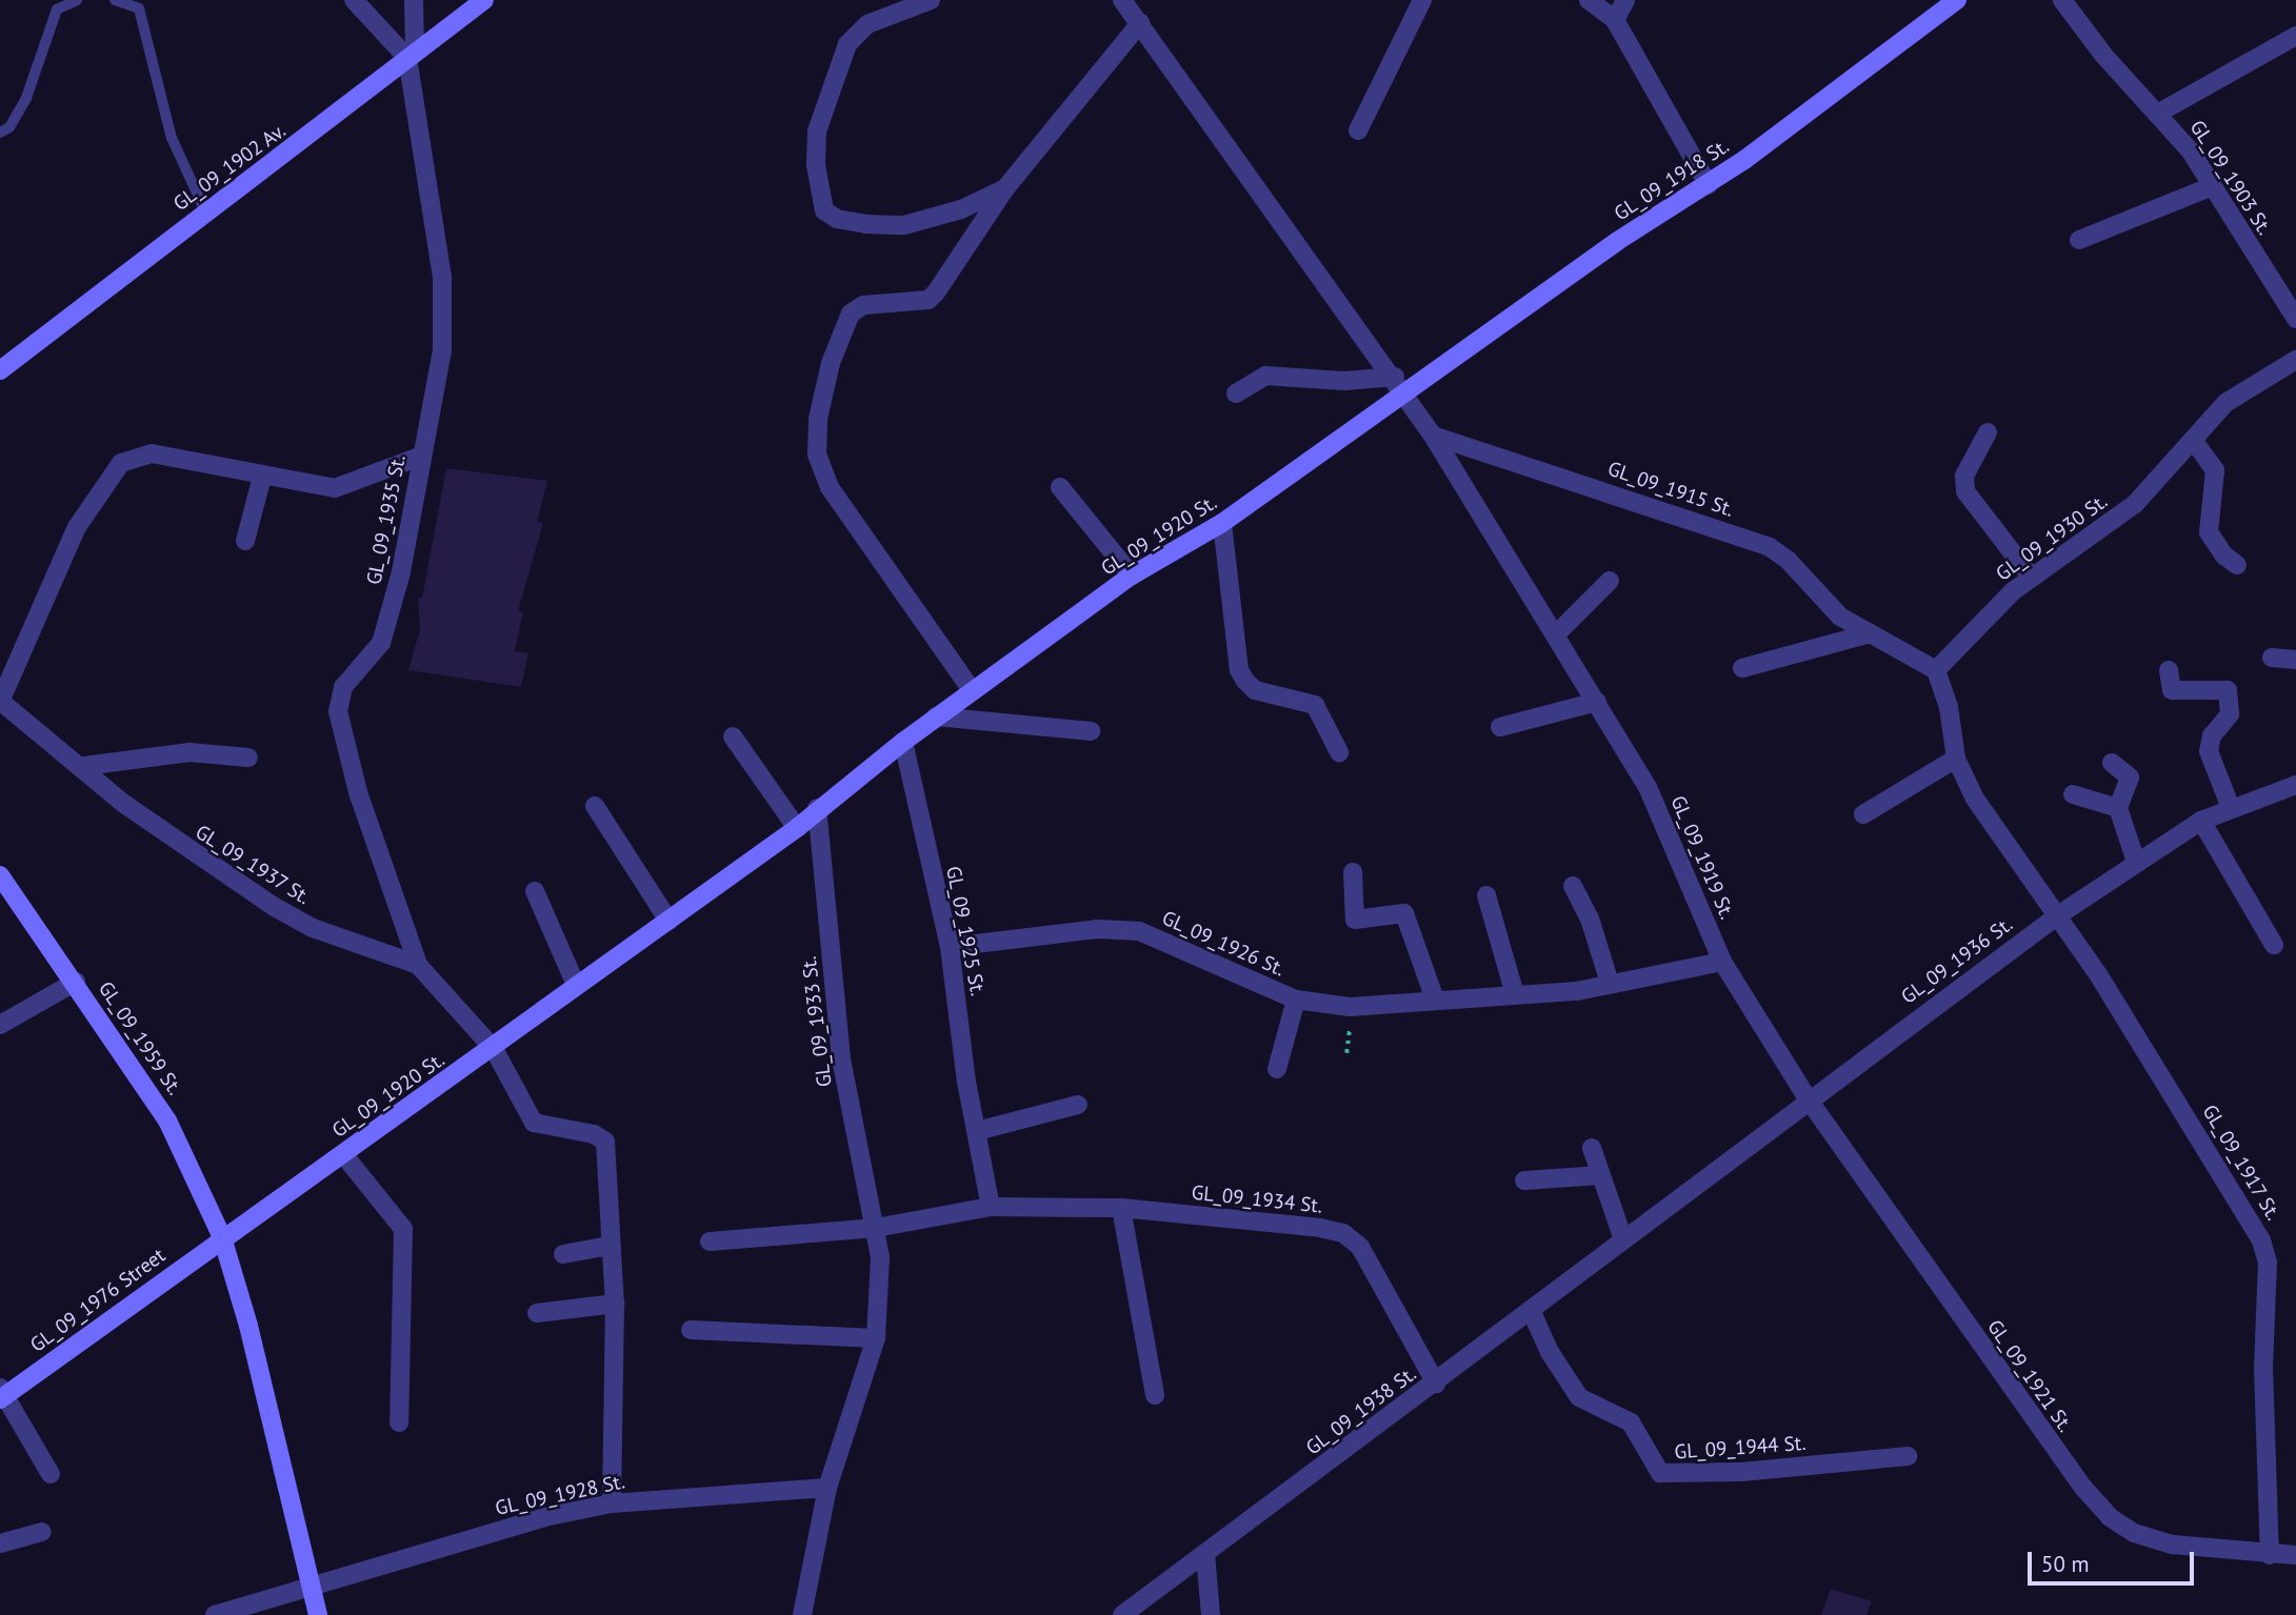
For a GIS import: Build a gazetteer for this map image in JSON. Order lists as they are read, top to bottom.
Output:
{
  "streets": {
    "main road": [
      "GL_09_1902 Av.",
      "GL_09_1918 St.",
      "GL_09_1920 St.",
      "GL_09_1959 St.",
      "GL_09_1976 Street"
    ],
    "street": [
      "GL_09_1903 St.",
      "GL_09_1915 St.",
      "GL_09_1935 St.",
      "GL_09_1930 St.",
      "GL_09_1919 St.",
      "GL_09_1937 St.",
      "GL_09_1925 St.",
      "GL_09_1926 St.",
      "GL_09_1936 St.",
      "GL_09_1933 St.",
      "GL_09_1917 St.",
      "GL_09_1934 St.",
      "GL_09_1921 St.",
      "GL_09_1938 St.",
      "GL_09_1944 St.",
      "GL_09_1928 St."
    ]
  },
  "crossings": [
    ["GL_09_1902 Av.", "GL_09_1935 St."],
    ["GL_09_1918 St.", "GL_09_1920 St."],
    ["GL_09_1918 St.", "GL_09_1919 St."],
    ["GL_09_1915 St.", "GL_09_1930 St."],
    ["GL_09_1915 St.", "GL_09_1919 St."],
    ["GL_09_1935 St.", "GL_09_1937 St."],
    ["GL_09_1920 St.", "GL_09_1919 St."],
    ["GL_09_1920 St.", "GL_09_1925 St."],
    ["GL_09_1920 St.", "GL_09_1933 St."],
    ["GL_09_1920 St.", "GL_09_1959 St."],
    ["GL_09_1920 St.", "GL_09_1976 Street"],
    ["GL_09_1919 St.", "GL_09_1926 St."],
    ["GL_09_1919 St.", "GL_09_1936 St."],
    ["GL_09_1919 St.", "GL_09_1921 St."],
    ["GL_09_1919 St.", "GL_09_1938 St."],
    ["GL_09_1925 St.", "GL_09_1926 St."],
    ["GL_09_1925 St.", "GL_09_1934 St."],
    ["GL_09_1936 St.", "GL_09_1917 St."],
    ["GL_09_1936 St.", "GL_09_1921 St."],
    ["GL_09_1936 St.", "GL_09_1938 St."],
    ["GL_09_1933 St.", "GL_09_1934 St."],
    ["GL_09_1933 St.", "GL_09_1928 St."],
    ["GL_09_1959 St.", "GL_09_1976 Street"],
    ["GL_09_1959 St.", "GL_09_1928 St."],
    ["GL_09_1917 St.", "GL_09_1921 St."],
    ["GL_09_1934 St.", "GL_09_1938 St."],
    ["GL_09_1921 St.", "GL_09_1938 St."],
    ["GL_09_1938 St.", "GL_09_1944 St."]
  ],
  "scale_bar": "50 m"
}
